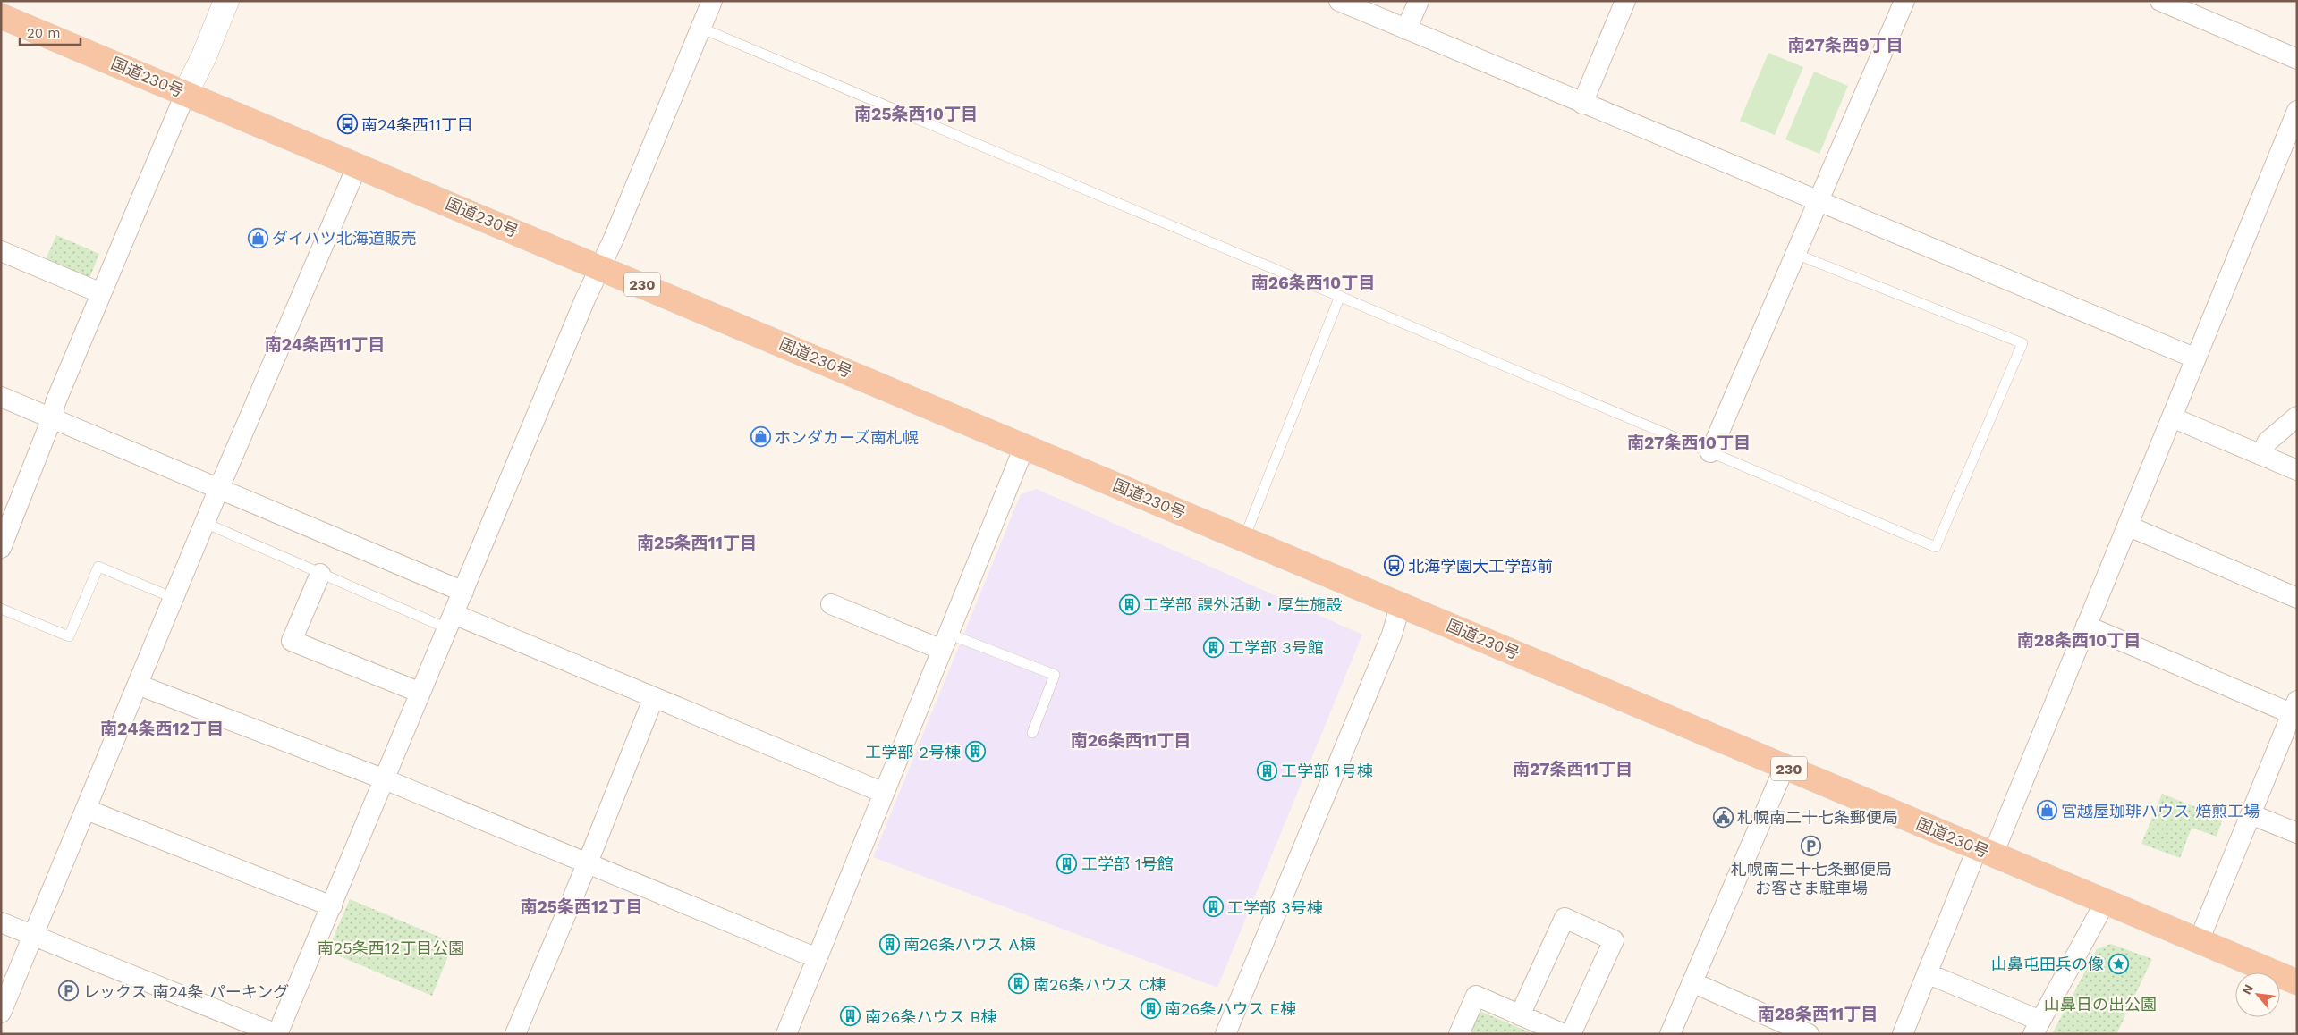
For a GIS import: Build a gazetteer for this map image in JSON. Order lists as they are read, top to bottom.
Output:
{
  "streets": {
    "highway": ["国道230号", "230"]
  },
  "districts": [
    "南27条西9丁目",
    "南25条西10丁目",
    "南26条西10丁目",
    "南24条西11丁目",
    "南27条西10丁目",
    "南25条西11丁目",
    "南28条西10丁目",
    "南24条西12丁目",
    "南26条西11丁目",
    "南27条西11丁目",
    "南25条西12丁目",
    "南28条西11丁目"
  ],
  "parks": ["南25条西12丁目公園", "山鼻日の出公園"],
  "places": {
    "bus stop": ["南24条西11丁目", "北海学園大工学部前"],
    "shop": ["ダイハツ北海道販売", "ホンダカーズ南札幌", "宮越屋珈琲ハウス 焙煎工場"],
    "building": [
      "工学部 課外活動・厚生施設",
      "工学部 3号館",
      "工学部 2号棟",
      "工学部 1号棟",
      "工学部 1号館",
      "工学部 3号棟",
      "南26条ハウス A棟",
      "南26条ハウス C棟",
      "南26条ハウス E棟",
      "南26条ハウス B棟"
    ],
    "public building": ["札幌南二十七条郵便局"],
    "parking": ["札幌南二十七条郵便局 お客さま駐車場", "レックス 南24条 パーキング"],
    "place": ["山鼻屯田兵の像"]
  },
  "scale_bar": "20 m",
  "north": "top left"
}
